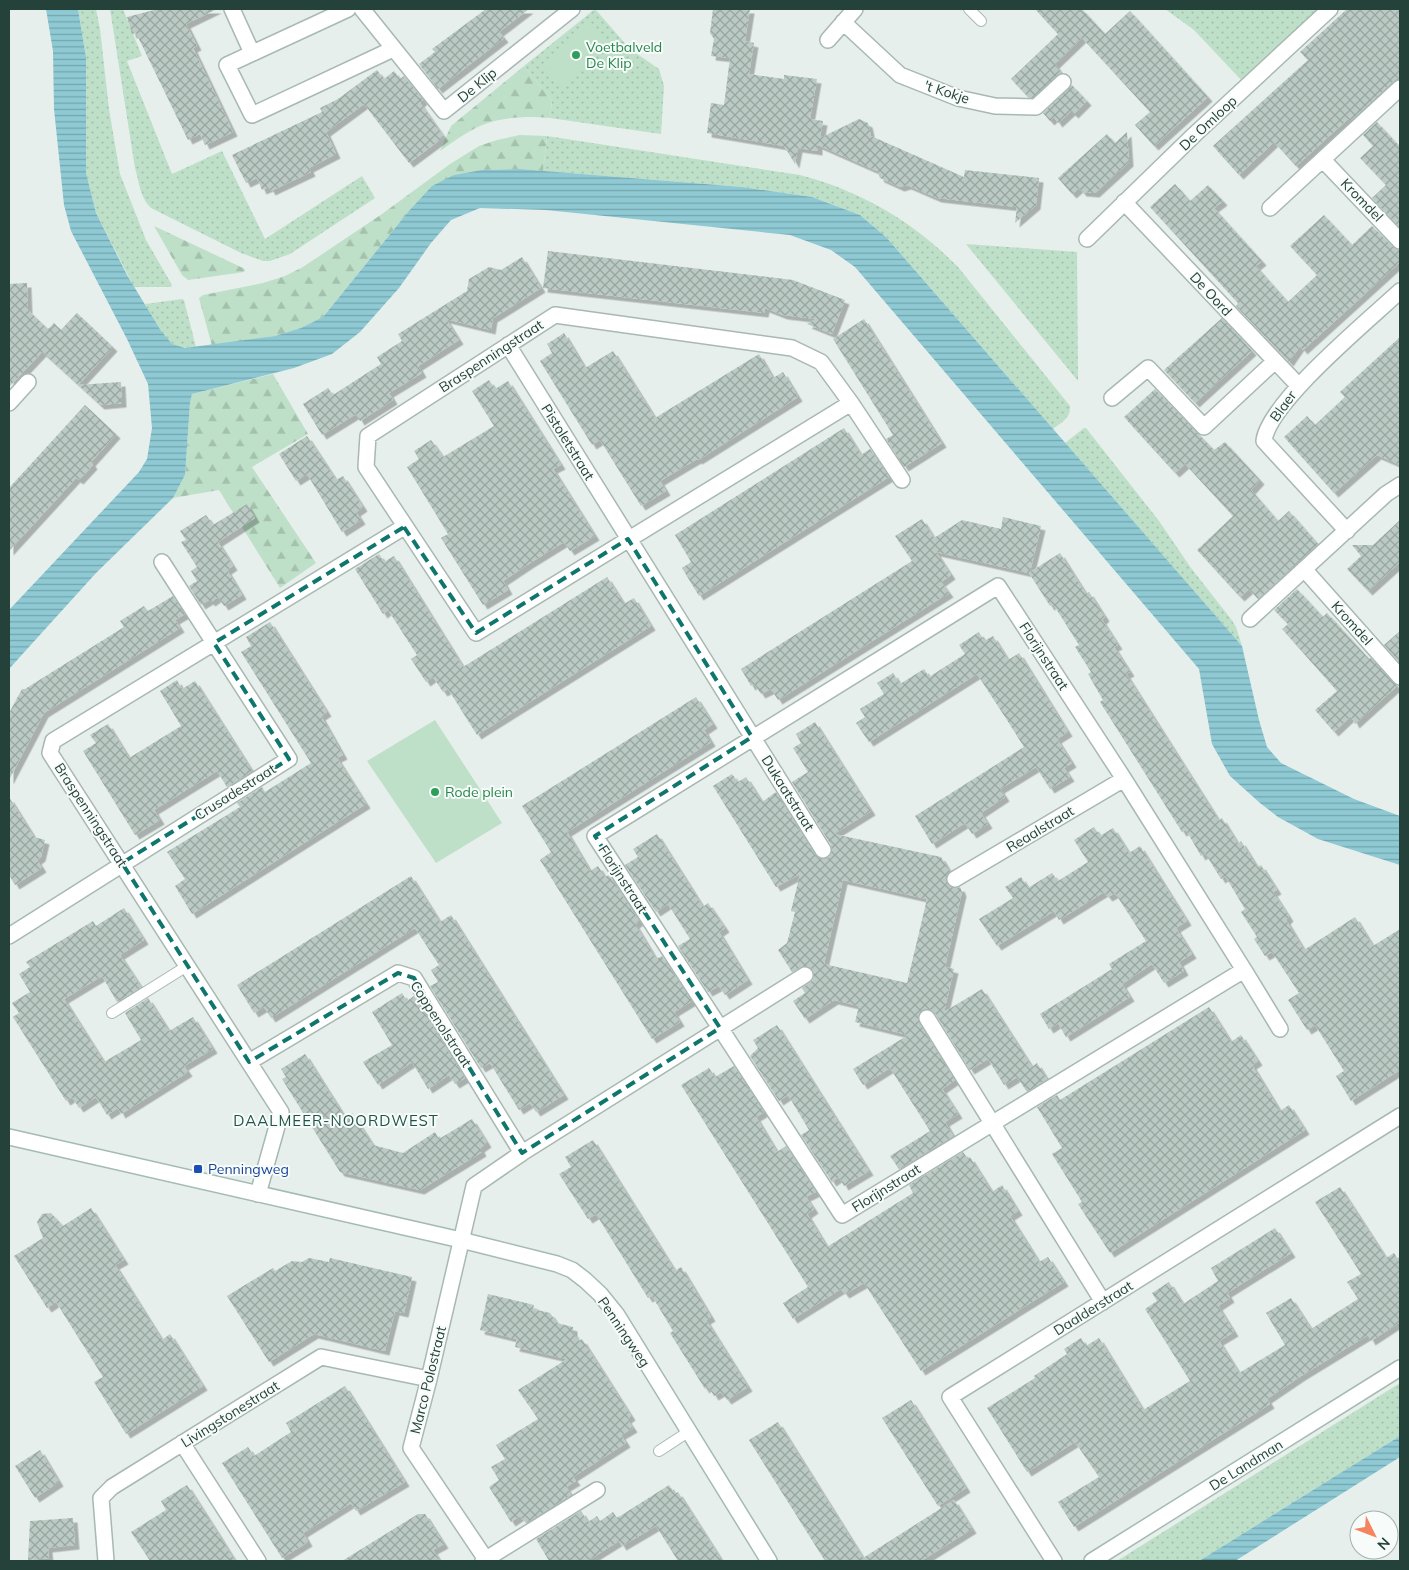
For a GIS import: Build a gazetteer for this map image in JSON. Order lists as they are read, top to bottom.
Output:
{
  "streets": {
    "street": [
      "De Klip",
      "'t Kokje",
      "De Omloop",
      "Kromdel",
      "De Oord",
      "Braspenningstraat",
      "Blaer",
      "Pistoletstraat",
      "Florijnstraat",
      "Crusadestraat",
      "Dukaatstraat",
      "Reaalstraat",
      "Coppenolstraat",
      "Daalderstraat",
      "Penningweg",
      "Marco Polostraat",
      "Livingstonestraat",
      "De Landman"
    ]
  },
  "crossings": [
    ["De Omloop", "De Oord"],
    ["De Oord", "Blaer"],
    ["Braspenningstraat", "Pistoletstraat"],
    ["Braspenningstraat", "Crusadestraat"],
    ["Braspenningstraat", "Coppenolstraat"],
    ["Braspenningstraat", "Penningweg"],
    ["Florijnstraat", "Dukaatstraat"],
    ["Florijnstraat", "Reaalstraat"],
    ["Penningweg", "Marco Polostraat"],
    ["Marco Polostraat", "Livingstonestraat"]
  ],
  "districts": ["DAALMEER-NOORDWEST"],
  "places": {
    "other": ["Voetbalveld De Klip", "Rode plein"],
    "transit": ["Penningweg"]
  },
  "north": "bottom right"
}
